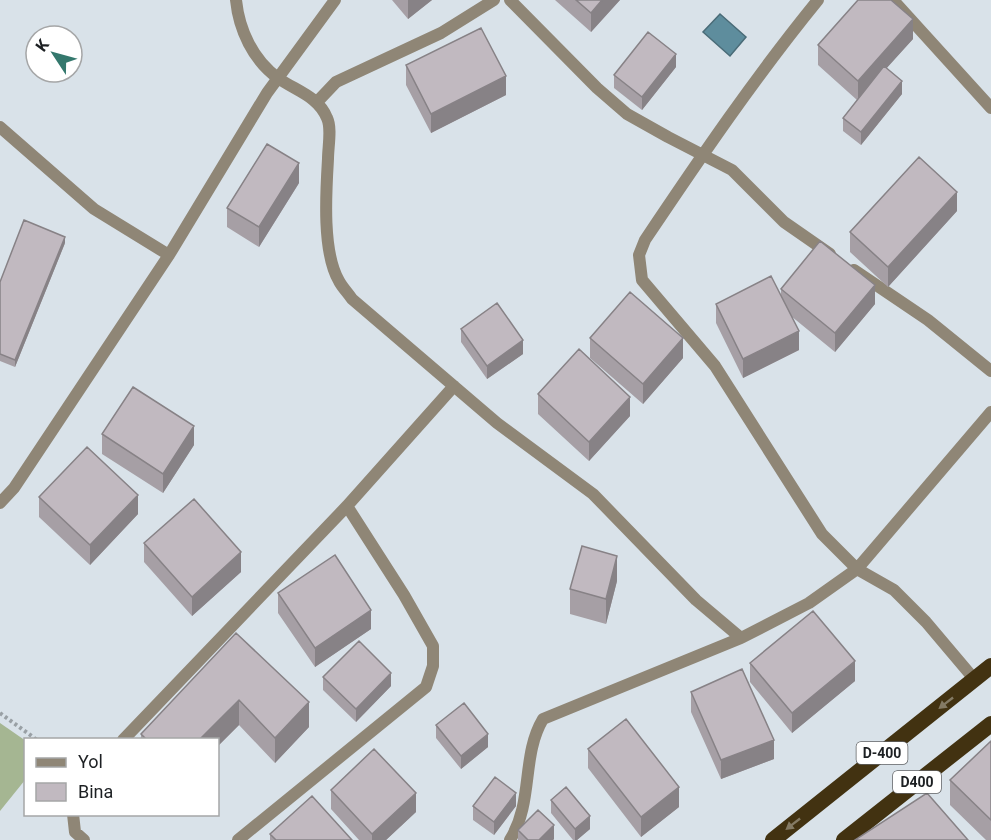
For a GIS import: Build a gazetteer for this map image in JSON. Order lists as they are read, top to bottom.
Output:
{
  "streets": {
    "highway": ["D-400", "D400"]
  },
  "legend": ["Yol", "Bina"],
  "north": "top left"
}
